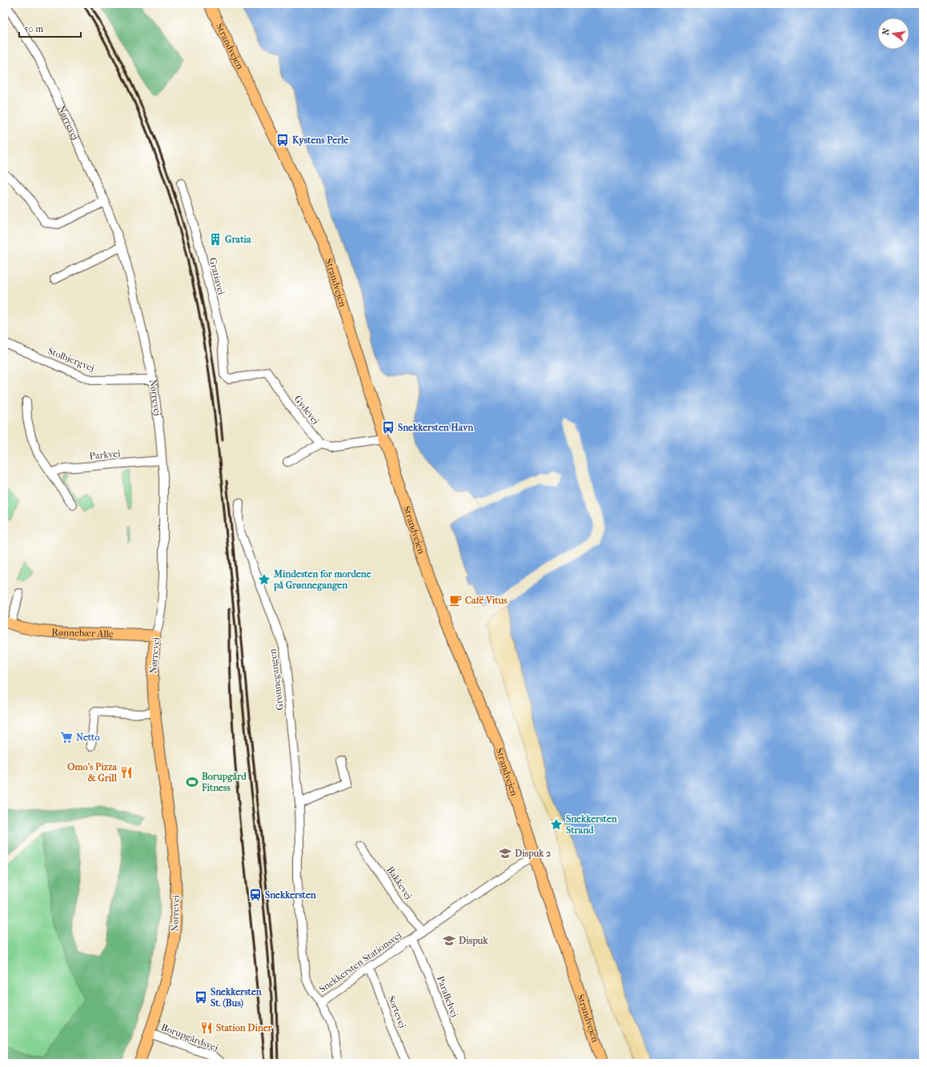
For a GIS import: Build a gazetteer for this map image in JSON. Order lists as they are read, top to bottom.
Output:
{
  "streets": {
    "main road": ["Strandvejen", "Nørrevej", "Rønnebær Alle"],
    "street": [
      "Gratiavej",
      "Stolbjergvej",
      "Gydevej",
      "Parkvej",
      "Grønnegangen",
      "Bakkevej",
      "Snekkersten Stationsvej",
      "Parallelvej",
      "Sortevej",
      "Borupgårdsvej"
    ]
  },
  "crossings": [
    ["Strandvejen", "Snekkersten Stationsvej"],
    ["Nørrevej", "Stolbjergvej"],
    ["Nørrevej", "Parkvej"],
    ["Nørrevej", "Rønnebær Alle"],
    ["Nørrevej", "Borupgårdsvej"],
    ["Gratiavej", "Gydevej"],
    ["Grønnegangen", "Snekkersten Stationsvej"],
    ["Bakkevej", "Snekkersten Stationsvej"],
    ["Snekkersten Stationsvej", "Parallelvej"],
    ["Snekkersten Stationsvej", "Sortevej"]
  ],
  "places": {
    "bus stop": ["Kystens Perle", "Snekkersten Havn", "Snekkersten St. (Bus)"],
    "building": ["Gratia"],
    "place": ["Mindesten for mordene på Grønnegangen", "Snekkersten Strand"],
    "cafe": ["Café Vitus"],
    "supermarket": ["Netto"],
    "restaurant": ["Omo's Pizza & Grill", "Station Diner"],
    "sports": ["Borupgård Fitness"],
    "school or university": ["Dispuk 2", "Dispuk"],
    "station": ["Snekkersten"]
  },
  "scale_bar": "50 m",
  "north": "left"
}
